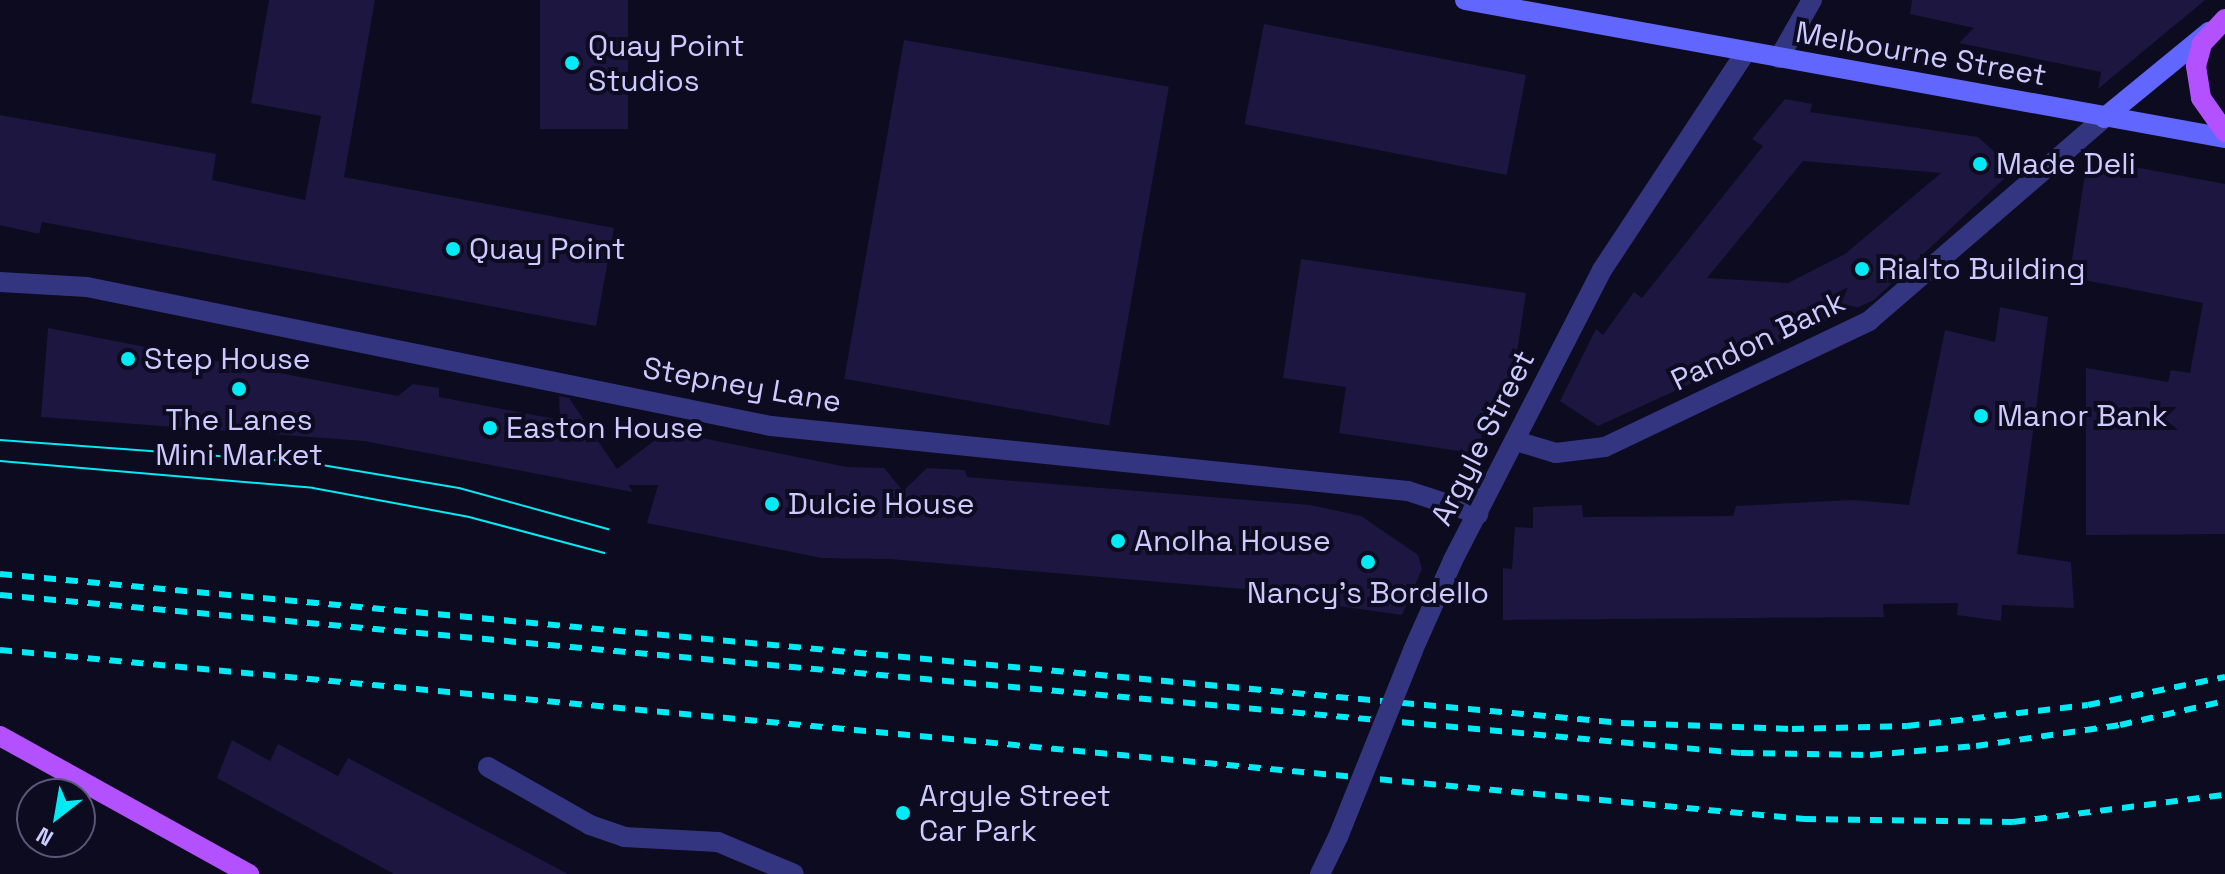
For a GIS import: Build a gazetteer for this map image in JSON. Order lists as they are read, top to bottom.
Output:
{
  "streets": {
    "street": [
      "Melbourne Street",
      "Pandon Bank",
      "Stepney Lane",
      "Argyle Street"
    ]
  },
  "crossings": [
    ["Melbourne Street", "Pandon Bank"],
    ["Melbourne Street", "Argyle Street"],
    ["Pandon Bank", "Argyle Street"],
    ["Stepney Lane", "Argyle Street"]
  ],
  "places": [
    "Quay Point Studios",
    "Made Deli",
    "Quay Point",
    "Rialto Building",
    "Step House",
    "The Lanes Mini Market",
    "Manor Bank",
    "Easton House",
    "Dulcie House",
    "Anolha House",
    "Nancy's Bordello",
    "Argyle Street Car Park"
  ],
  "north": "bottom left"
}
